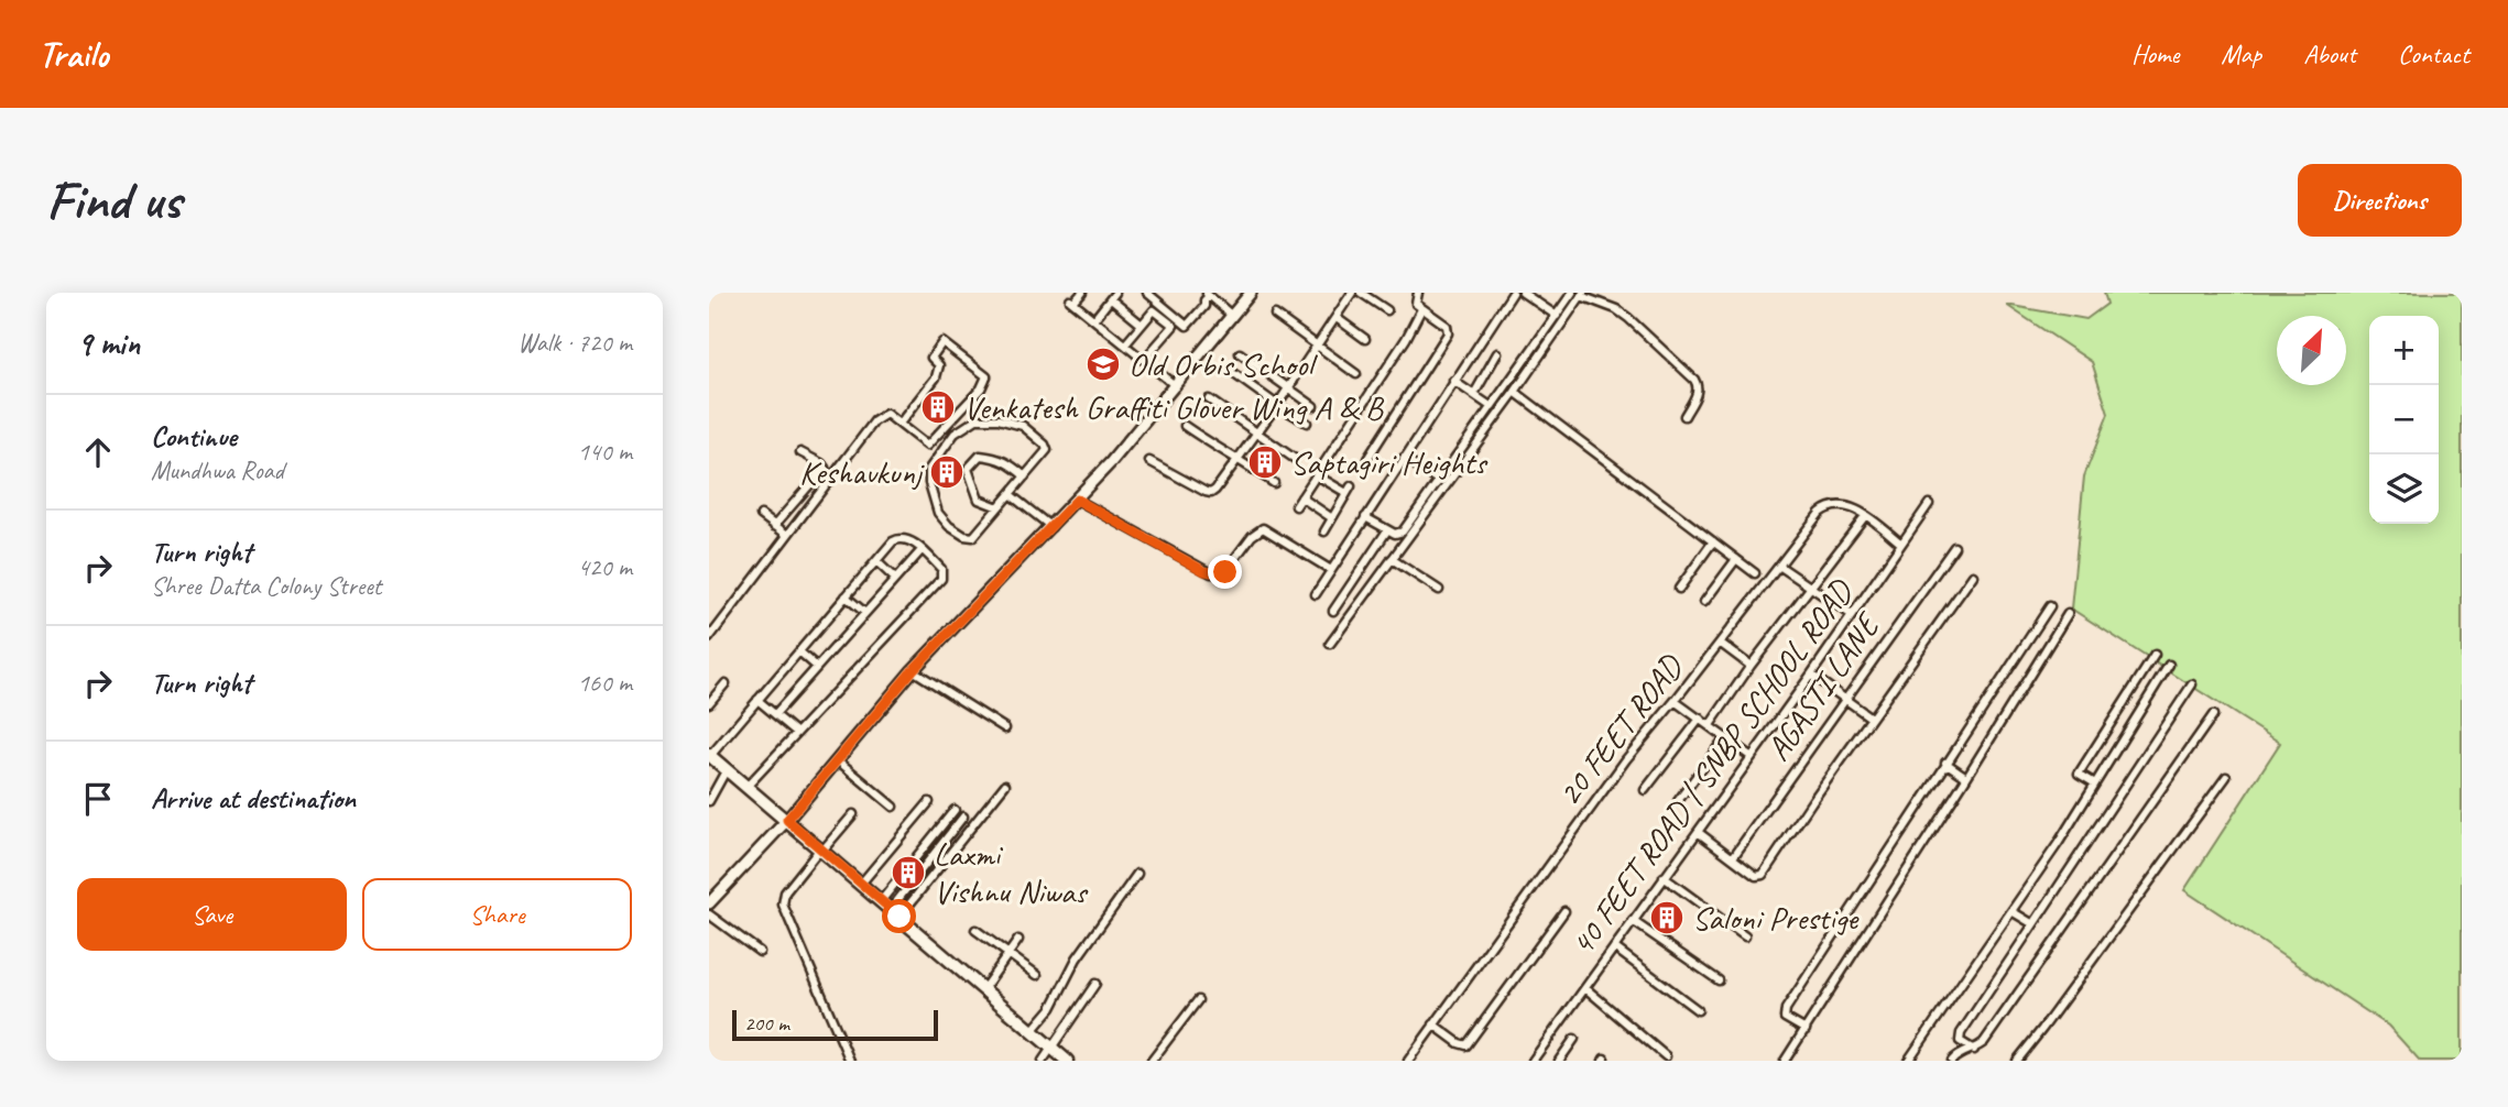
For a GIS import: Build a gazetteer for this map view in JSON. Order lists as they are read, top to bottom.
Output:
{
  "streets": {
    "street": ["AGASTI LANE", "20 FEET ROAD", "40 FEET ROAD | SNBP SCHOOL ROAD"]
  },
  "crossings": [
    ["20 FEET ROAD", "40 FEET ROAD | SNBP SCHOOL ROAD"]
  ],
  "places": {
    "school or university": ["Old Orbis School"],
    "building": [
      "Venkatesh Graffiti Glover Wing A & B",
      "Saptagiri Heights",
      "Keshavkunj",
      "Laxmi Vishnu Niwas",
      "Saloni Prestige"
    ]
  },
  "scale_bar": "200 m",
  "north": "top right",
  "page": {
    "header": "Trailo",
    "nav": [
      "Home",
      "Map",
      "About",
      "Contact"
    ],
    "buttons": [
      "Directions",
      ["Save", "Share"]
    ],
    "title": "Find us",
    "heading": ["9 min", "Walk · 720 m"],
    "map_buttons": ["+", "−"],
    "list": [
      ["Continue", "Mundhwa Road", "140 m"],
      ["Turn right", "Shree Datta Colony Street", "420 m"],
      ["Turn right", "160 m"],
      "Arrive at destination"
    ],
    "scale": "200 m"
  }
}
